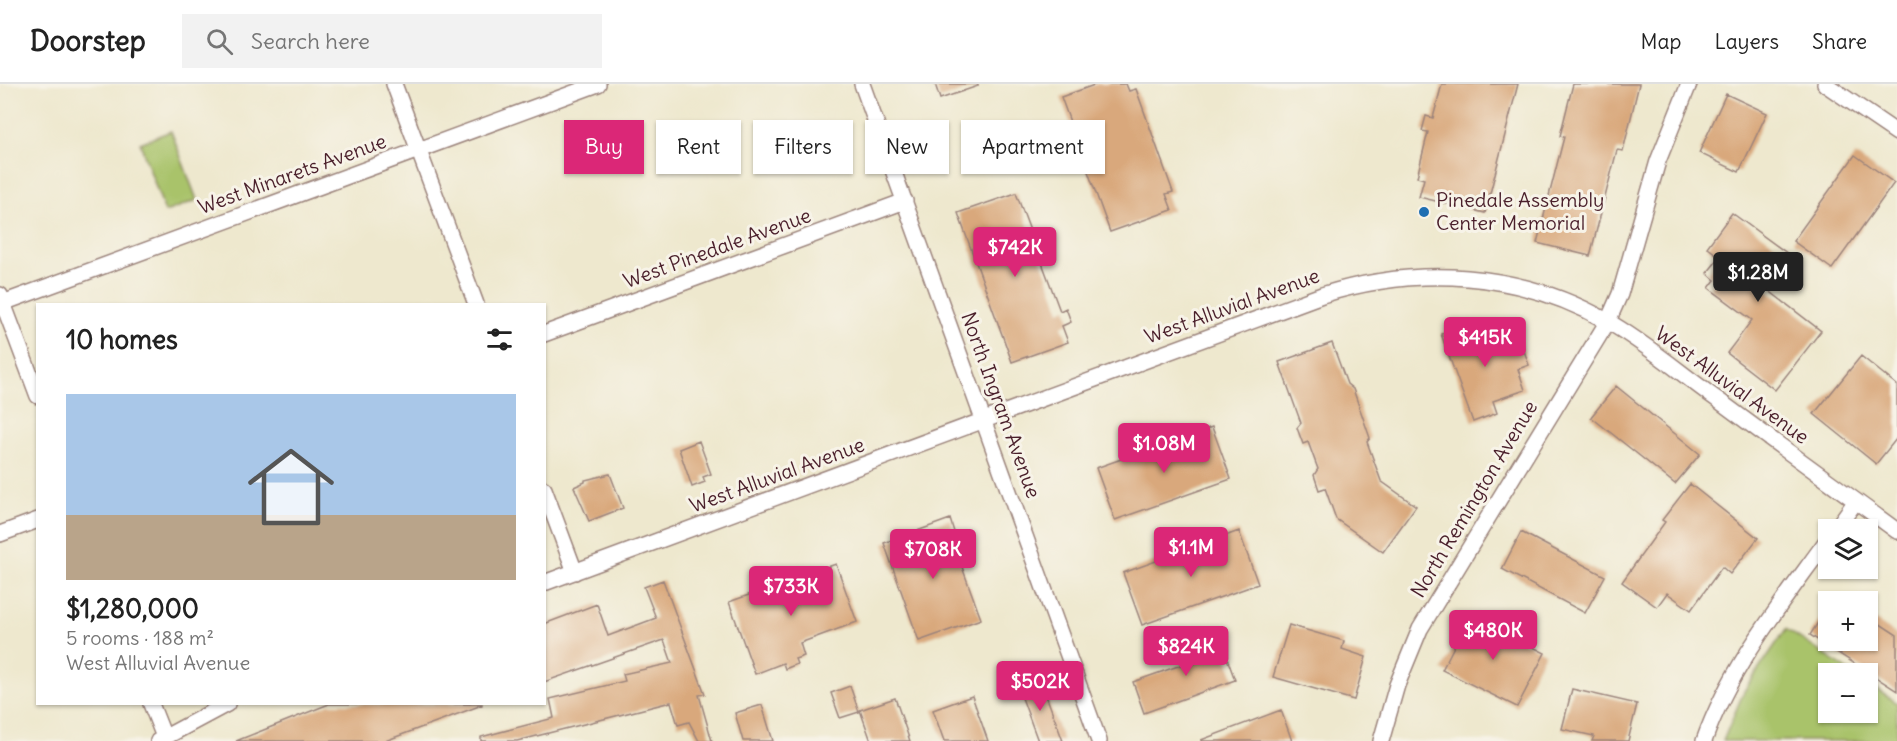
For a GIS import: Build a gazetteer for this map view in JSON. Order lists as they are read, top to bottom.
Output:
{
  "streets": {
    "street": [
      "West Minarets Avenue",
      "West Pinedale Avenue",
      "West Alluvial Avenue",
      "North Ingram Avenue",
      "North Remington Avenue"
    ]
  },
  "crossings": [
    ["West Pinedale Avenue", "North Ingram Avenue"],
    ["West Alluvial Avenue", "North Ingram Avenue"],
    ["West Alluvial Avenue", "North Remington Avenue"]
  ],
  "places": ["Pinedale Assembly Center Memorial"],
  "page": {
    "header": "Doorstep",
    "search": "Search here",
    "nav": ["Map", "Layers", "Share"],
    "chip": [
      "Buy",
      "Rent",
      "Filters",
      "New",
      "Apartment"
    ],
    "price": [
      "$742K",
      "$1.28M",
      "$415K",
      "$1.08M",
      "$1.1M",
      "$708K",
      "$733K",
      "$480K",
      "$824K",
      "$502K"
    ],
    "heading": "10 homes",
    "list": [
      {
        "name": "$1,280,000",
        "note": "5 rooms · 188 m² · West Alluvial Avenue"
      }
    ],
    "map_buttons": ["+", "−"]
  }
}
